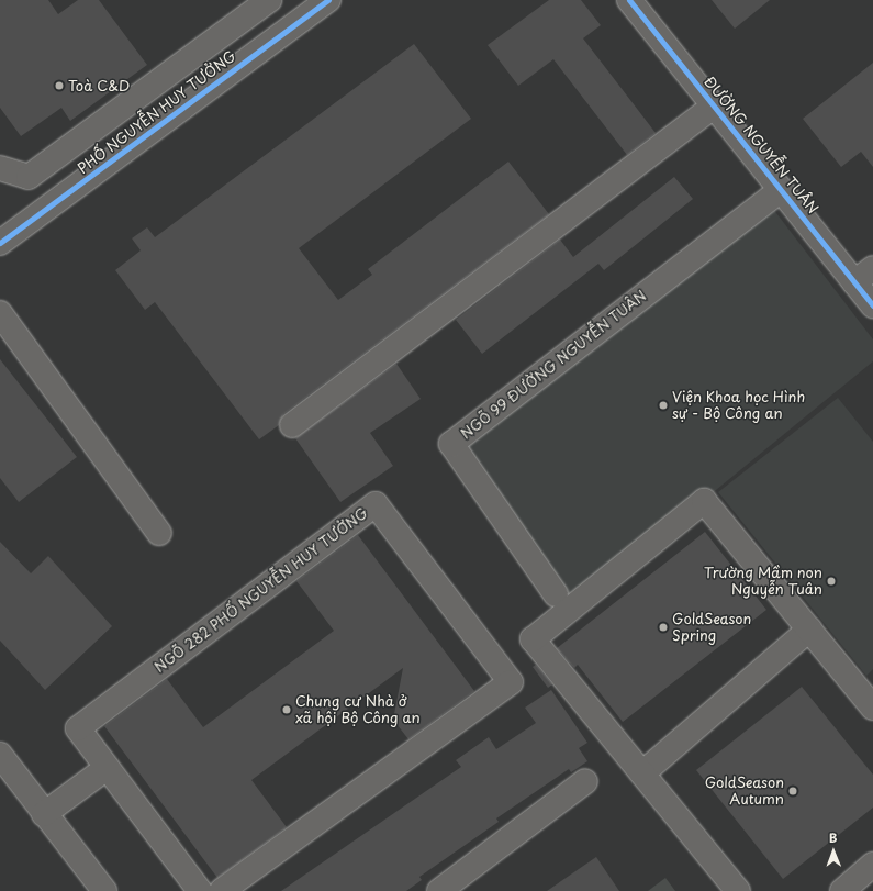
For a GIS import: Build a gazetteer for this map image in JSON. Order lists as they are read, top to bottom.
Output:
{
  "streets": {
    "street": [
      "PHỐ NGUYỄN HUY TƯỞNG",
      "ĐƯỜNG NGUYỄN TUÂN",
      "NGÕ 99 ĐƯỜNG NGUYỄN TUÂN",
      "NGÕ 282 PHỐ NGUYỄN HUY TƯỞNG"
    ]
  },
  "crossings": [
    ["ĐƯỜNG NGUYỄN TUÂN", "NGÕ 99 ĐƯỜNG NGUYỄN TUÂN"]
  ],
  "places": [
    "Toà C&D",
    "Viện Khoa học Hình sự - Bộ Công an",
    "Trường Mầm non Nguyễn Tuân",
    "GoldSeason Spring",
    "Chung cư Nhà ở xã hội Bộ Công an",
    "GoldSeason Autumn"
  ],
  "north": "top"
}
